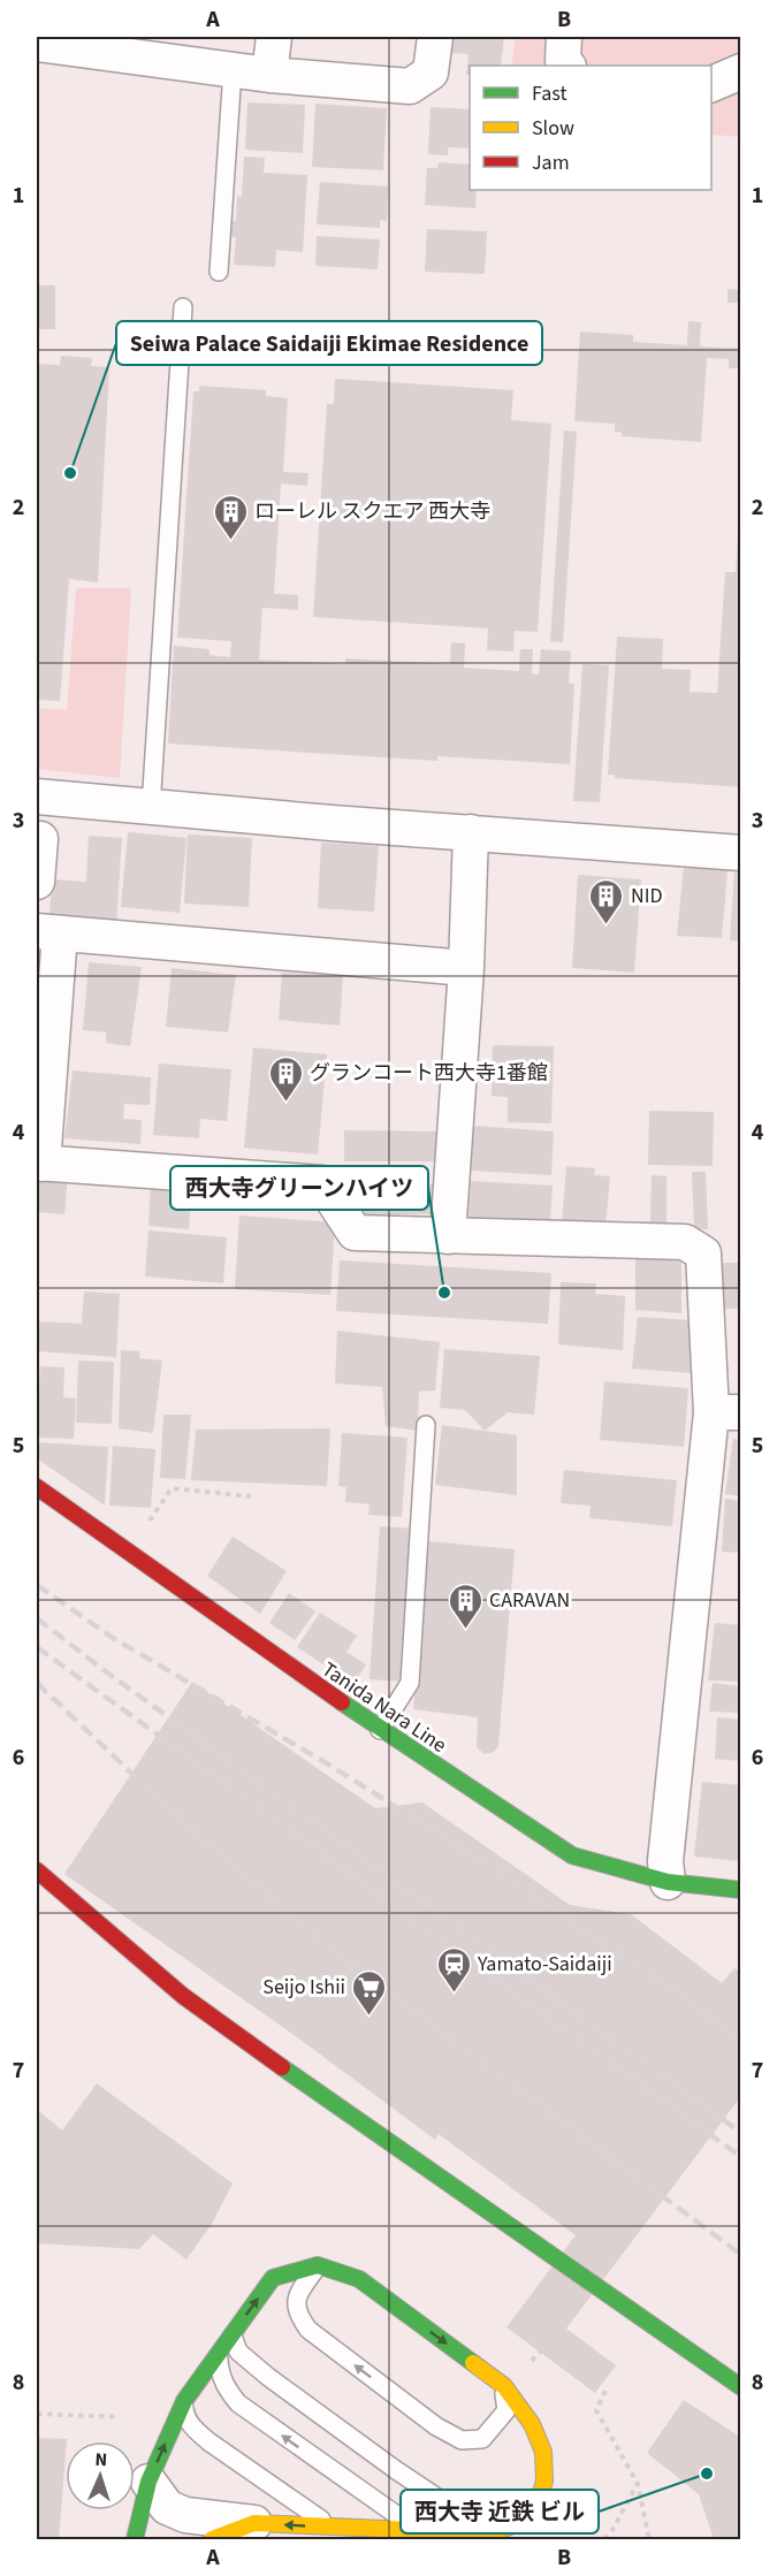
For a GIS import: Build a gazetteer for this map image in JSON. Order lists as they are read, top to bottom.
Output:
{
  "streets": {
    "street": ["Tanida Nara Line"]
  },
  "places": {
    "other": ["Seiwa Palace Saidaiji Ekimae Residence", "西大寺グリーンハイツ", "西大寺 近鉄 ビル"],
    "building": [
      "ローレル スクエア 西大寺",
      "NID",
      "グランコート西大寺1番館",
      "CARAVAN"
    ],
    "station": ["Yamato-Saidaiji"],
    "supermarket": ["Seijo Ishii"]
  },
  "legend": ["Fast", "Slow", "Jam"],
  "north": "top",
  "grid": {
    "columns": ["A", "B"],
    "rows": [
      "1",
      "2",
      "3",
      "4",
      "5",
      "6",
      "7",
      "8"
    ]
  }
}
